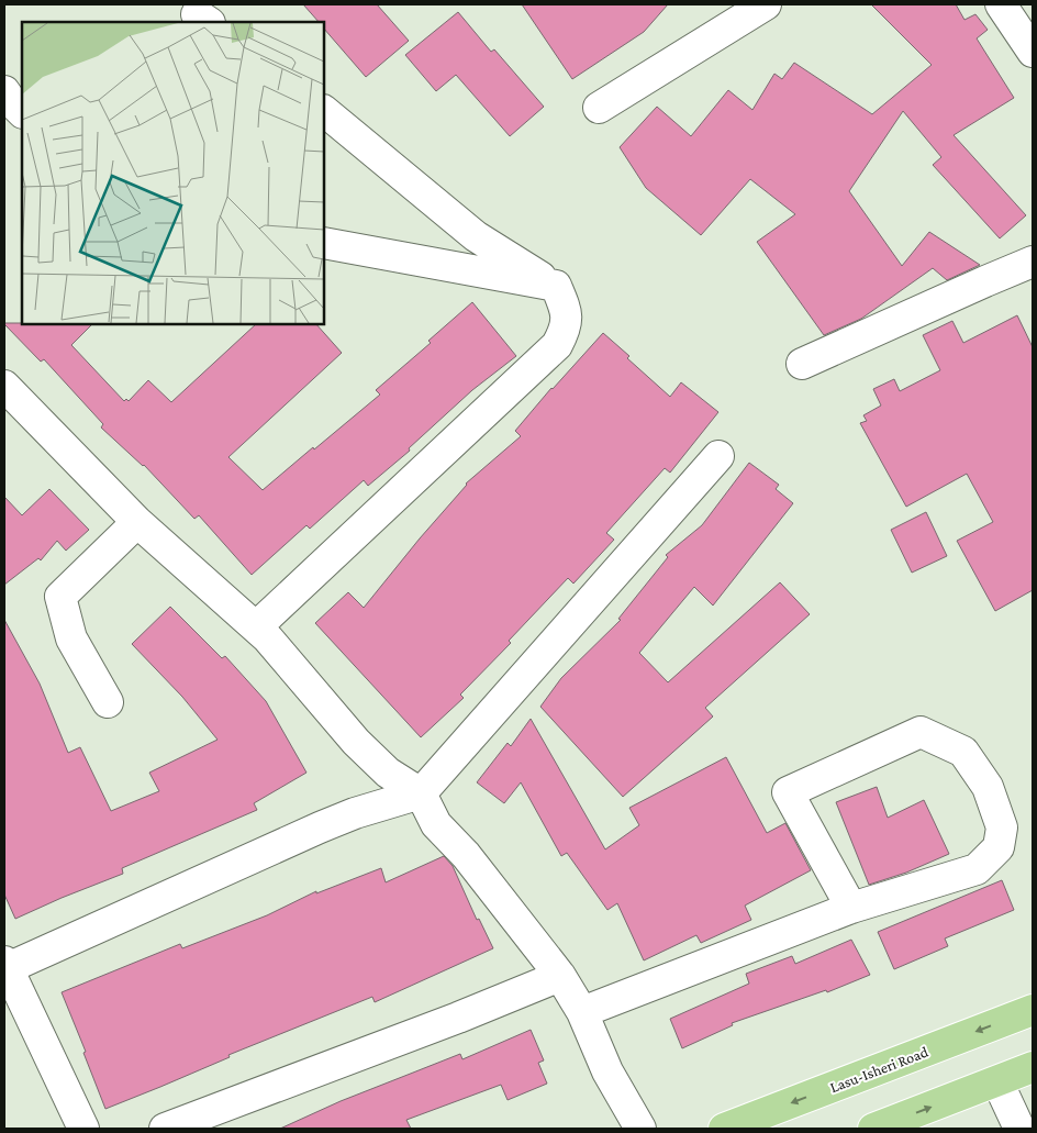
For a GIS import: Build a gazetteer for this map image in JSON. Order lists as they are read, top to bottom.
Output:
{
  "streets": {
    "main road": ["Lasu-Isheri Road"]
  }
}
